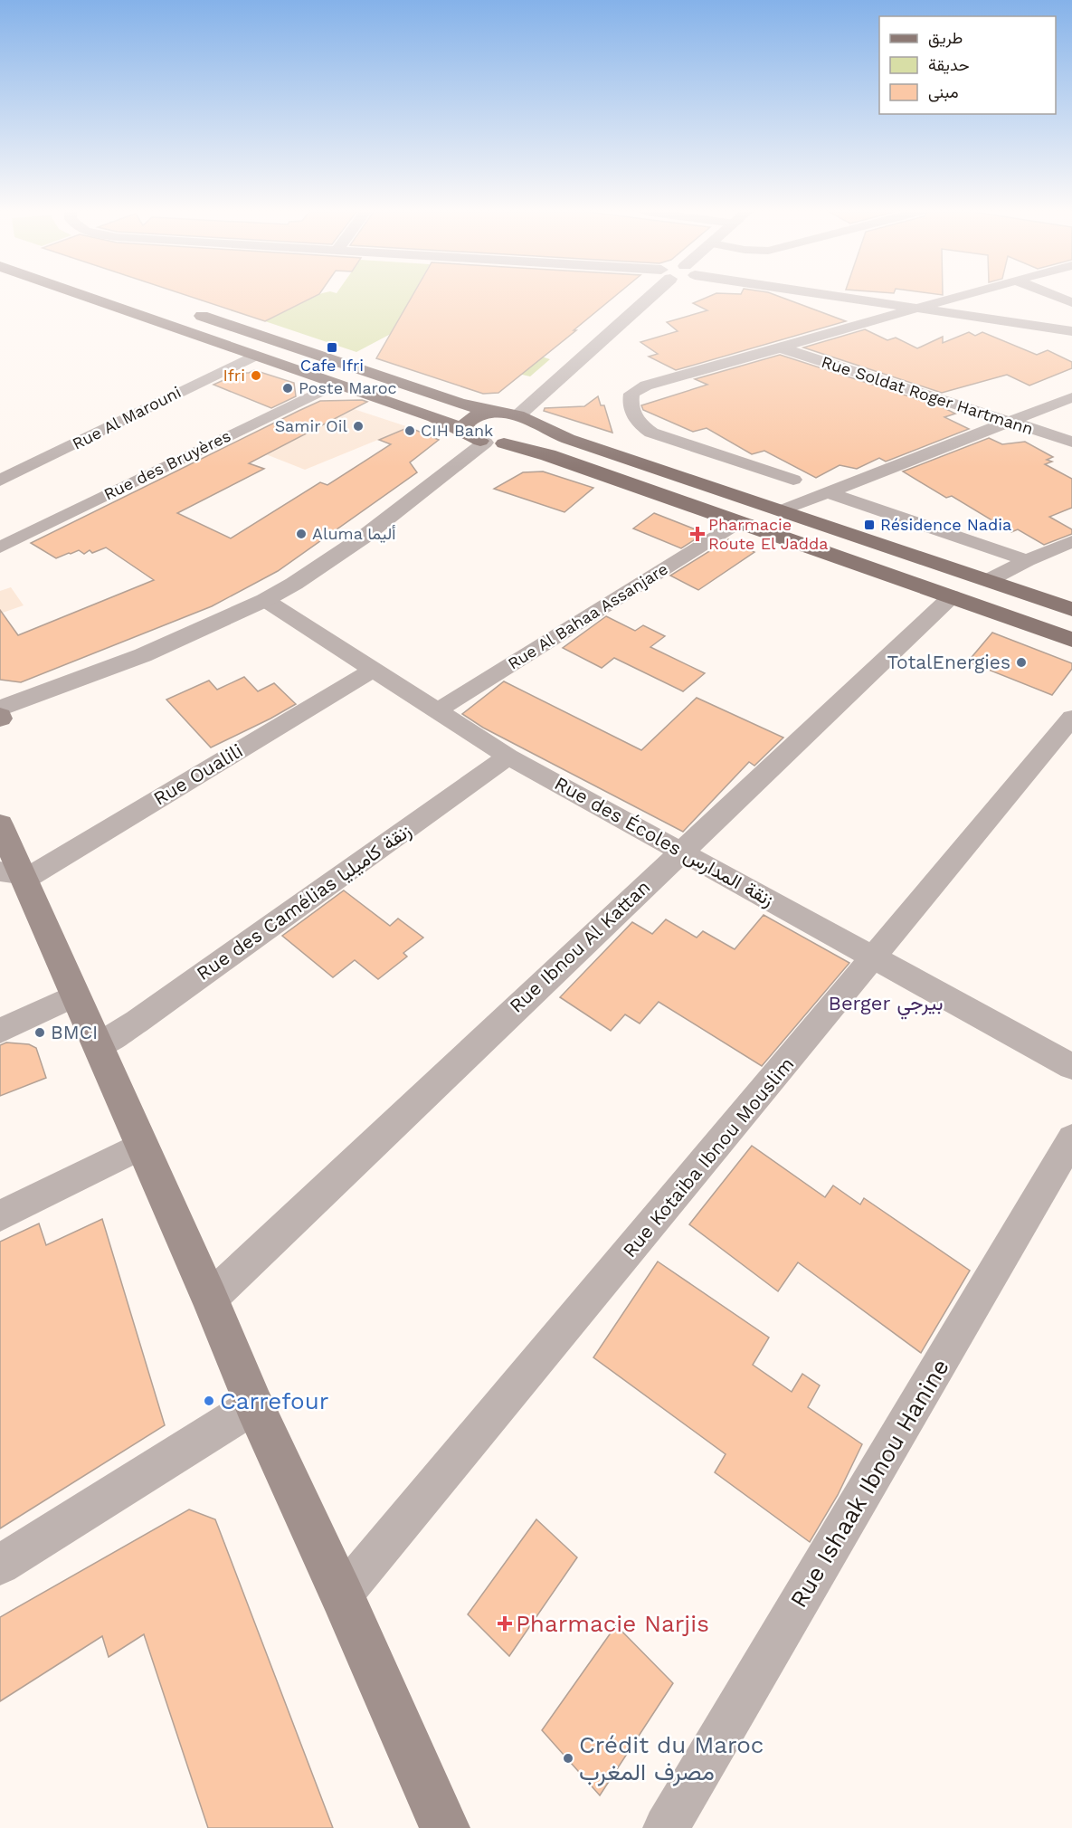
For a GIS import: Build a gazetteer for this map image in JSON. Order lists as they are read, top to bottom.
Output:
{
  "streets": {
    "street": [
      "Rue Soldat Roger Hartmann",
      "Rue Al Marouni",
      "Rue des Bruyères",
      "Rue Al Bahaa Assanjare",
      "Rue Oualili",
      "Rue des Écoles زنقة المدارس",
      "Rue des Camélias زنقة كاميليا",
      "Rue Ibnou Al Kattan",
      "Rue Kotaiba Ibnou Mouslim",
      "Rue Ishaak Ibnou Hanine"
    ]
  },
  "crossings": [
    ["Rue Al Bahaa Assanjare", "Rue des Écoles زنقة المدارس"],
    ["Rue Oualili", "Rue des Écoles زنقة المدارس"],
    ["Rue des Écoles زنقة المدارس", "Rue des Camélias زنقة كاميليا"],
    ["Rue des Écoles زنقة المدارس", "Rue Ibnou Al Kattan"],
    ["Rue des Écoles زنقة المدارس", "Rue Kotaiba Ibnou Mouslim"]
  ],
  "districts": ["Berger بيرجي"],
  "places": {
    "transit": ["Cafe Ifri", "Résidence Nadia"],
    "other": [
      "Ifri",
      "Poste Maroc",
      "Samir Oil",
      "CIH Bank",
      "Aluma أليما",
      "TotalEnergies",
      "BMCI",
      "Carrefour",
      "Crédit du Maroc مصرف المغرب"
    ],
    "health": ["Pharmacie Route El Jadda", "Pharmacie Narjis"]
  },
  "legend": ["طريق", "حديقة", "مبنى"]
}
